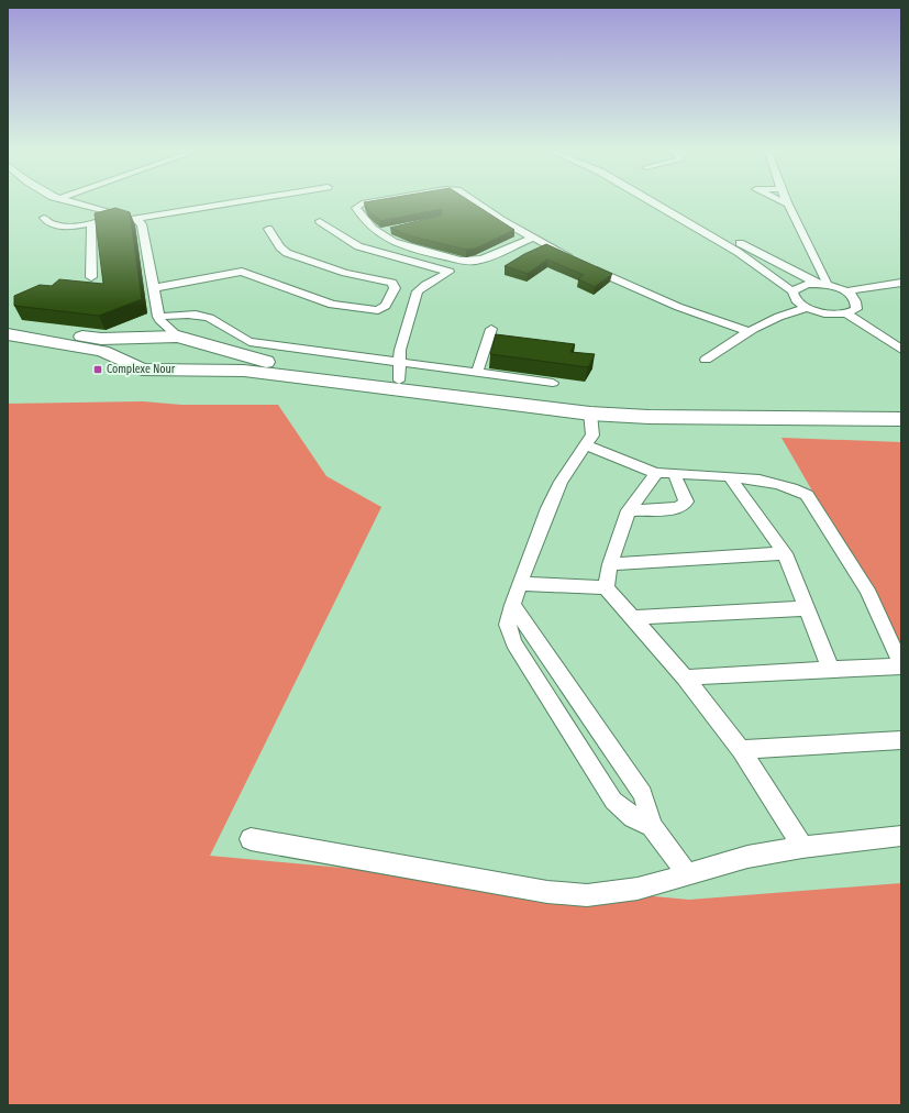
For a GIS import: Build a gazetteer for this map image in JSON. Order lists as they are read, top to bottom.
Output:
{
  "places": {
    "transit": ["Complexe Nour"]
  }
}
